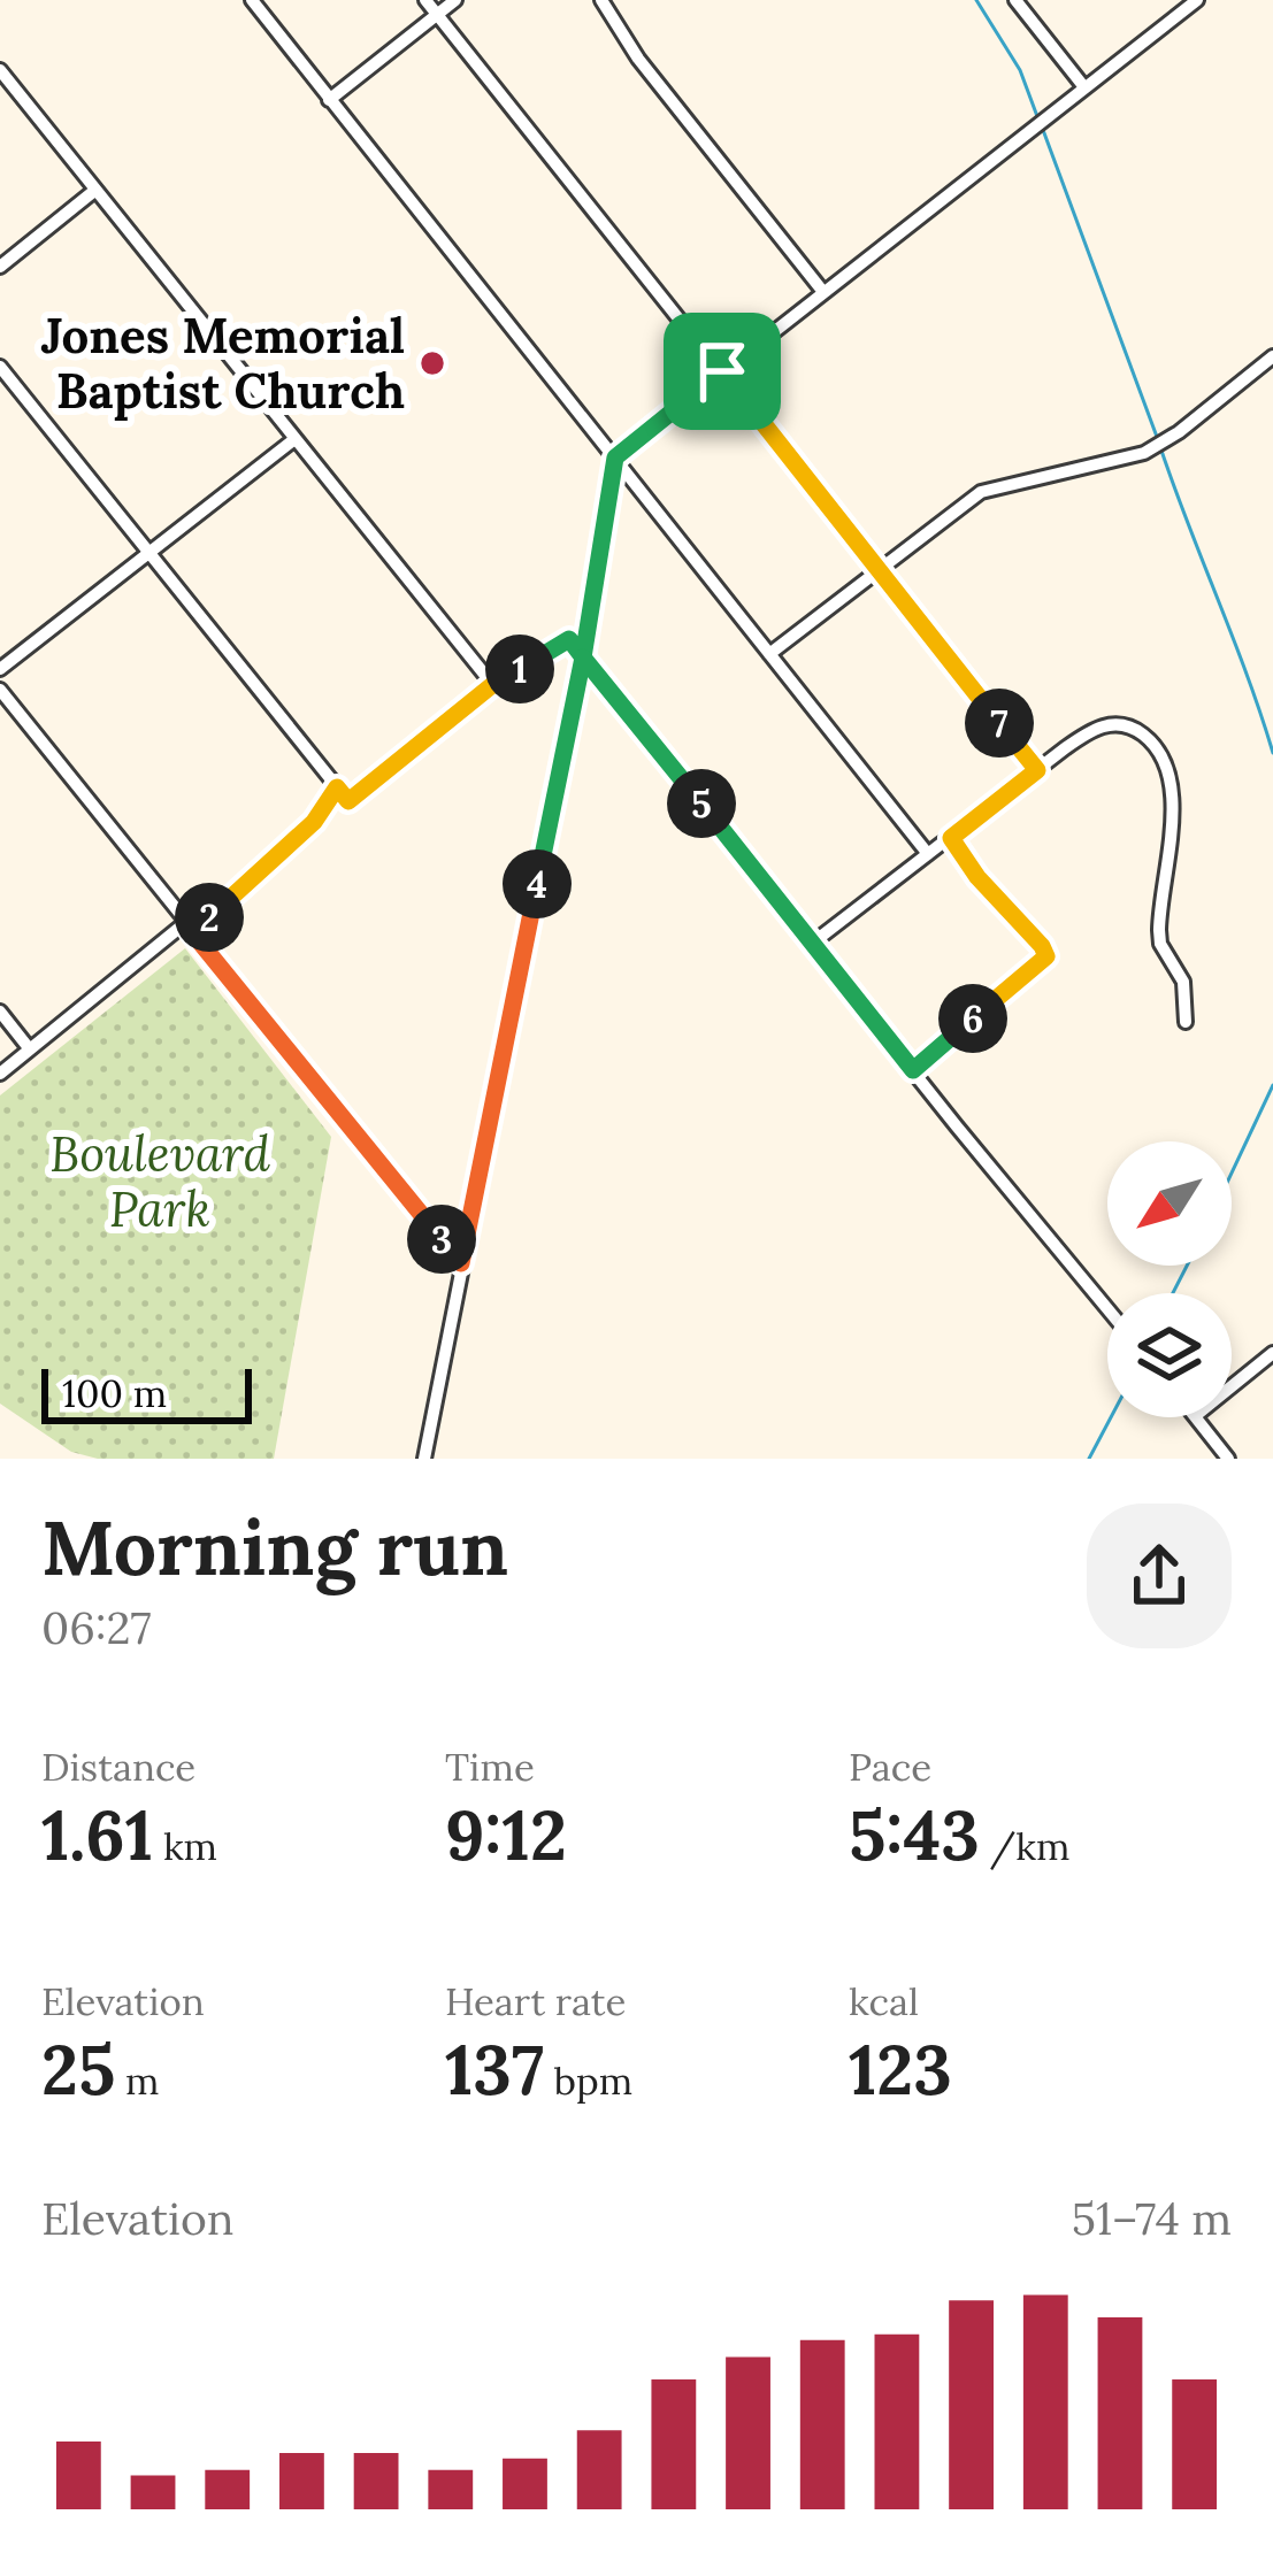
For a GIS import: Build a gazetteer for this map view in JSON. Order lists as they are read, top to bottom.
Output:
{
  "parks": ["Boulevard Park"],
  "places": ["Jones Memorial Baptist Church"],
  "scale_bar": "100 m",
  "north": "bottom left",
  "page": {
    "pins": [
      "1",
      "7",
      "5",
      "4",
      "2",
      "6",
      "3"
    ],
    "scale": "100 m",
    "heading": ["Morning run", "06:27"],
    "stats": [
      ["Distance", "1.61 km"],
      ["Time", "9:12"],
      ["Pace", "5:43 /km"],
      ["Elevation", "25 m"],
      ["Heart rate", "137 bpm"],
      ["kcal", "123"]
    ],
    "chart": ["Elevation", "51–74 m"]
  }
}
